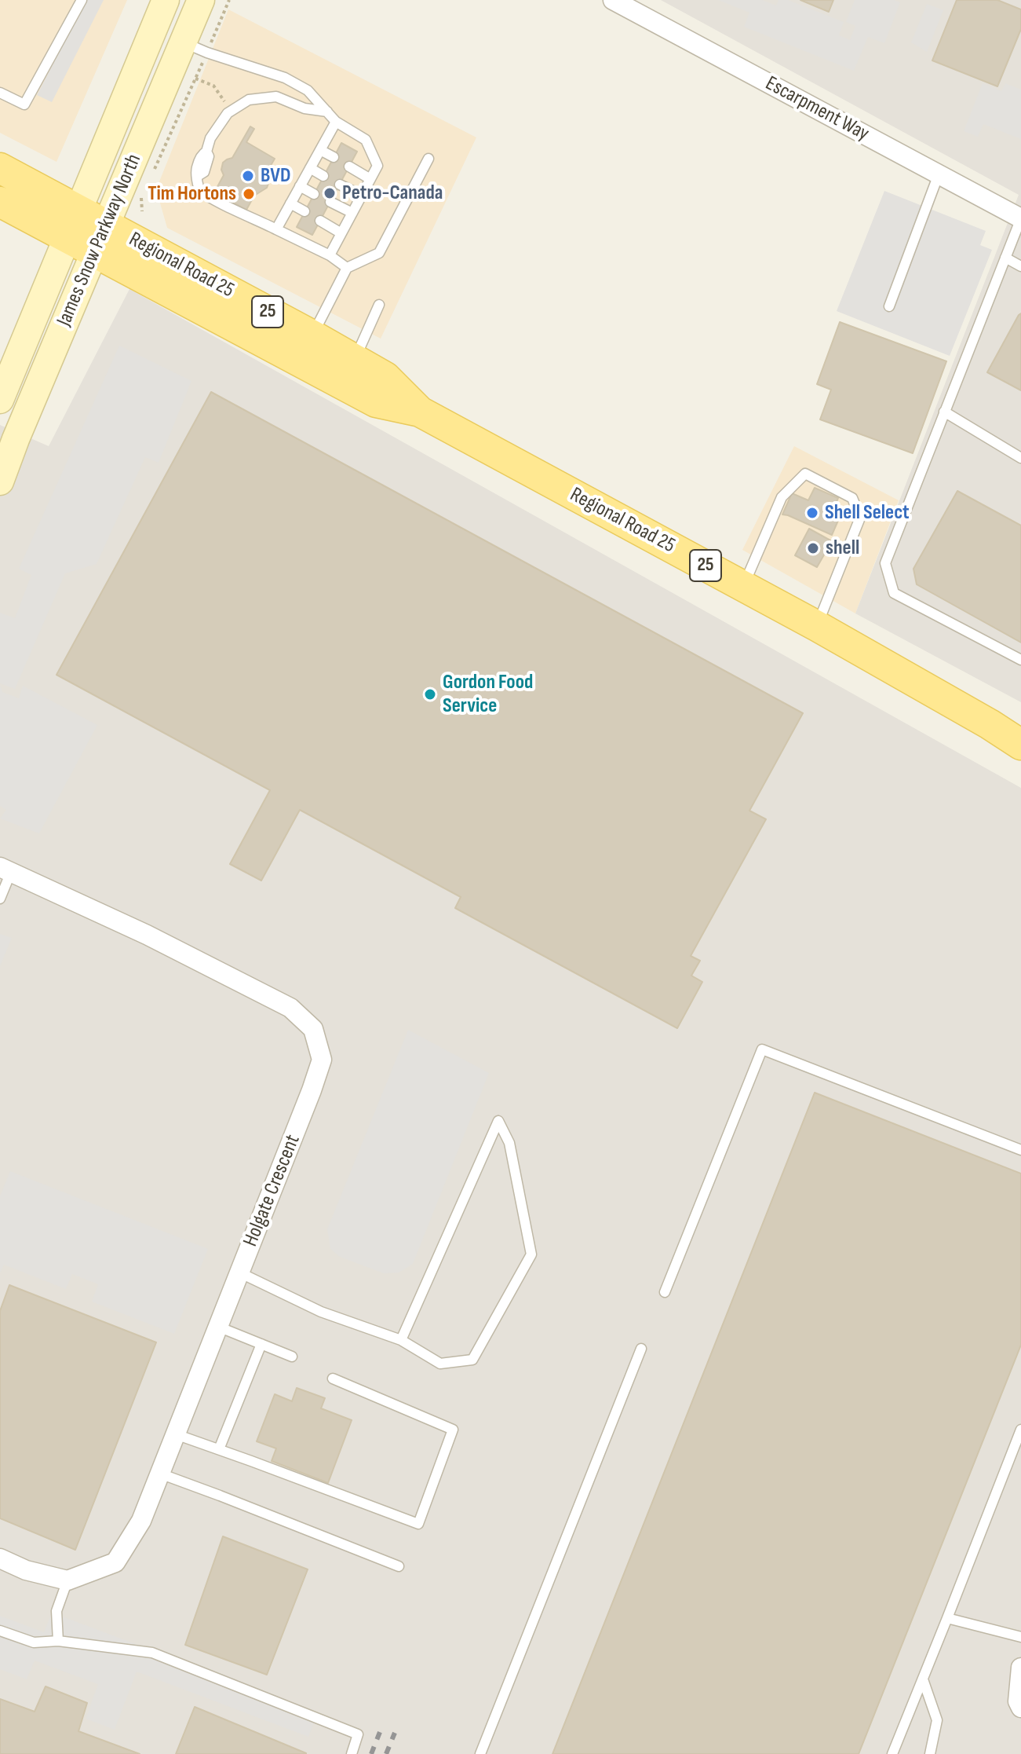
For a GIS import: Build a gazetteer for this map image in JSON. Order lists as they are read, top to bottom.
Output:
{
  "streets": {
    "main road": ["James Snow Parkway North", "Regional Road 25", "25"],
    "street": ["Escarpment Way", "Holgate Crescent"]
  },
  "crossings": [
    ["James Snow Parkway North", "Regional Road 25"]
  ],
  "places": [
    "BVD",
    "Petro-Canada",
    "Tim Hortons",
    "Shell Select",
    "shell",
    "Gordon Food Service"
  ]
}
